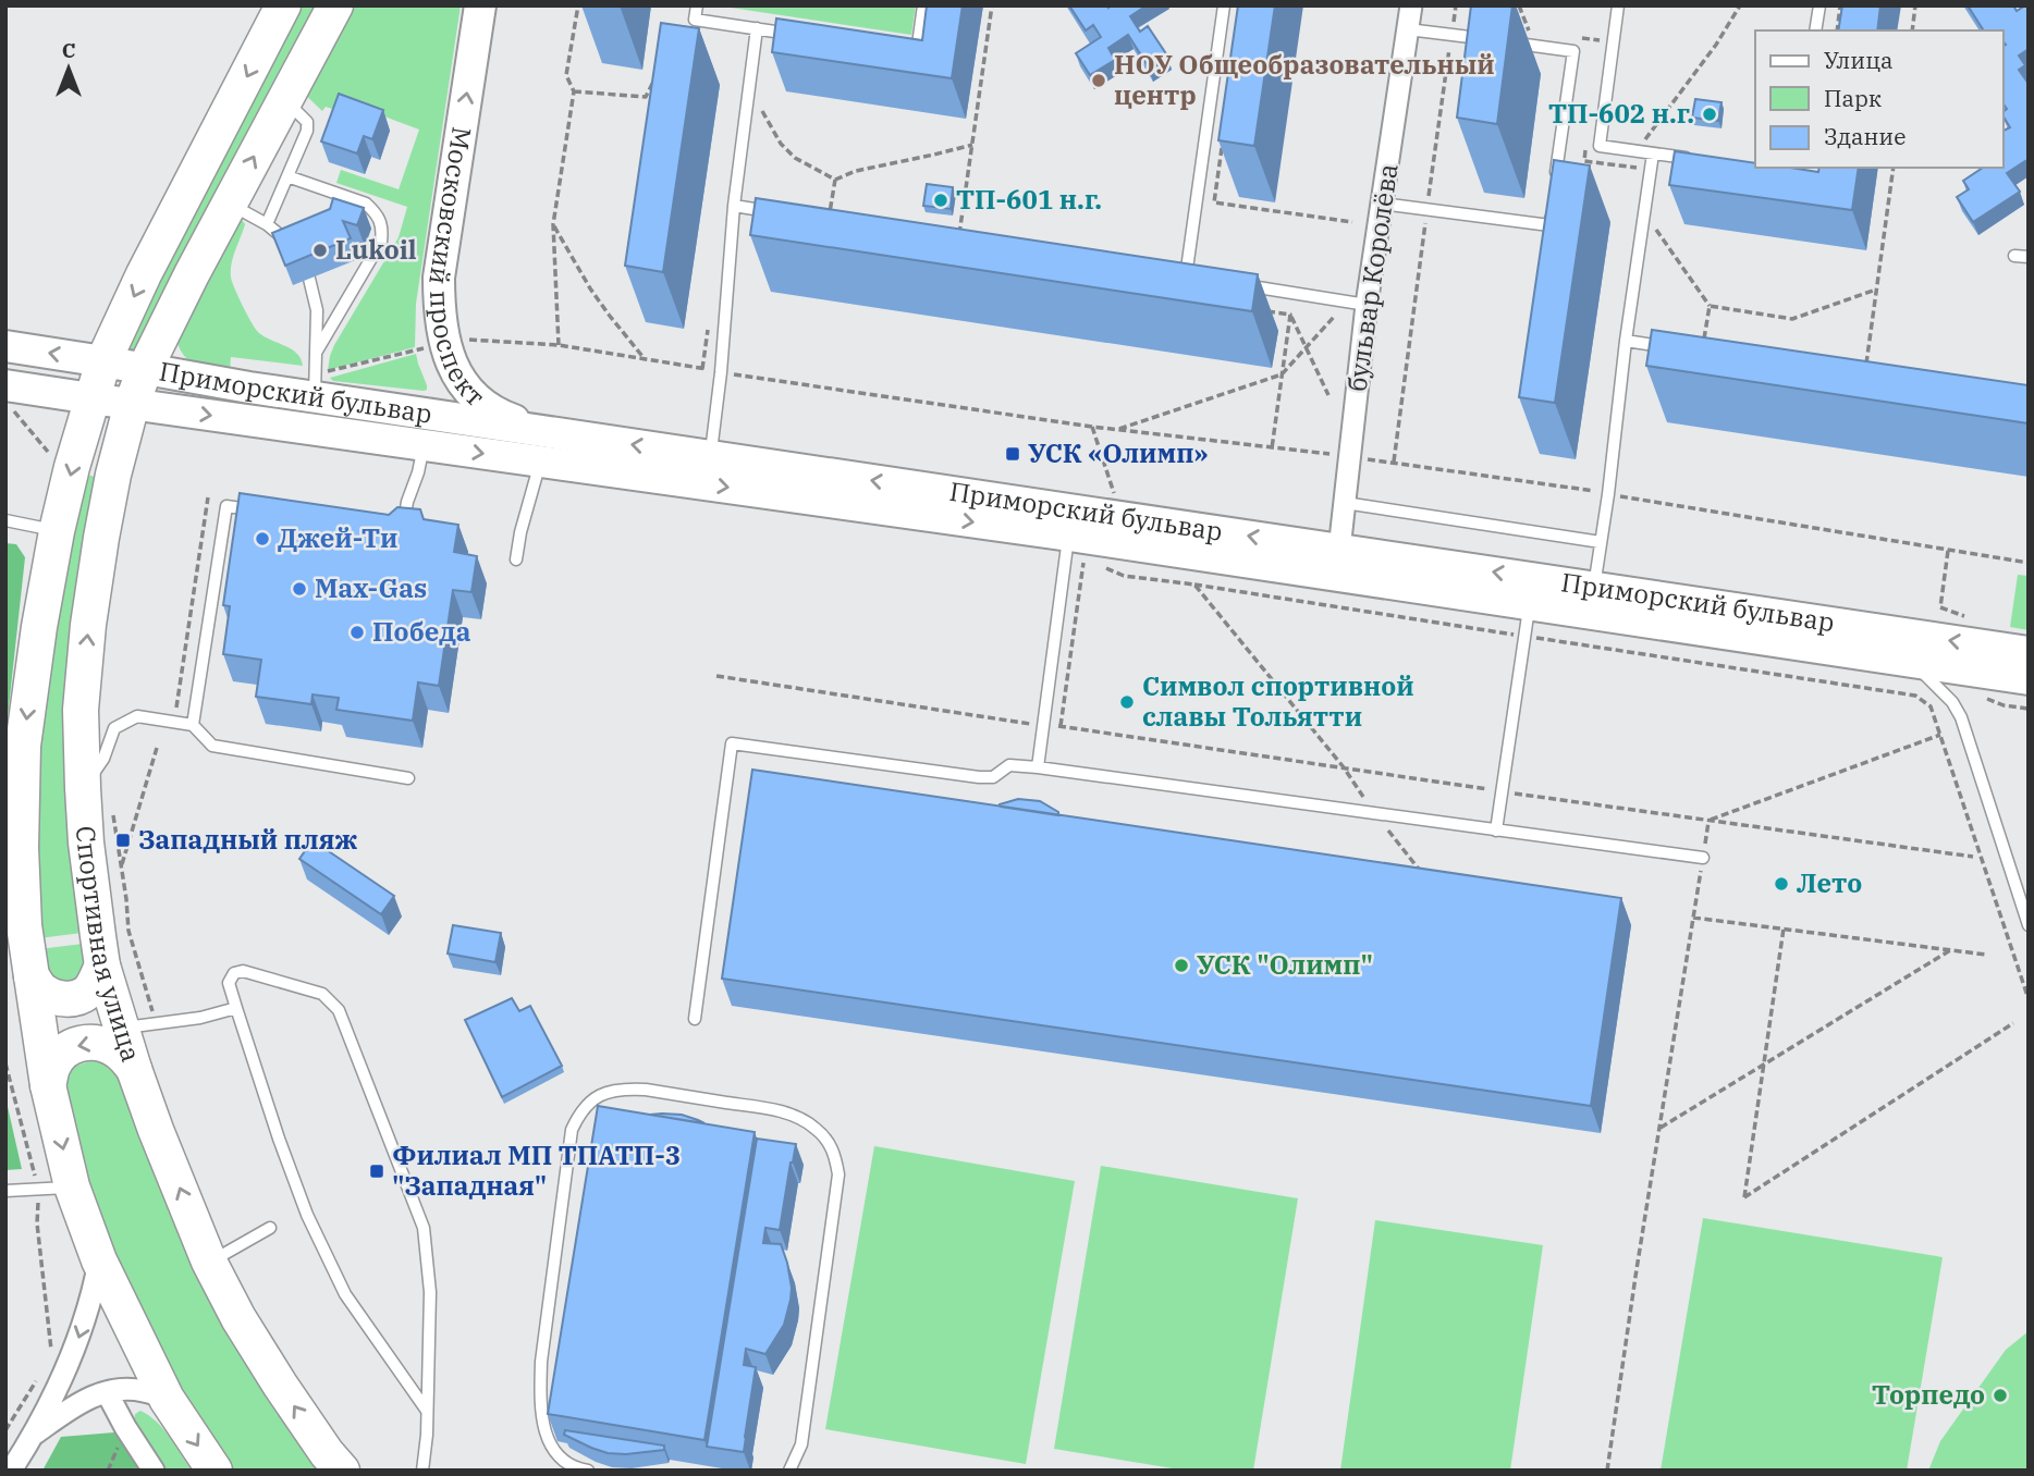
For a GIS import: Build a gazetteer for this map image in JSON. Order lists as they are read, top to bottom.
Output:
{
  "streets": {
    "main road": ["Московский проспект", "Приморский бульвар", "Спортивная улица"],
    "street": ["бульвар Королёва"]
  },
  "crossings": [
    ["Московский проспект", "Приморский бульвар"],
    ["бульвар Королёва", "Приморский бульвар"],
    ["Приморский бульвар", "Спортивная улица"]
  ],
  "one_way": ["Московский проспект"],
  "places": {
    "other": [
      "НОУ Общеобразовательный центр",
      "ТП-602 н.г.",
      "ТП-601 н.г.",
      "Lukoil",
      "Джей-Ти",
      "Max-Gas",
      "Победа",
      "Символ спортивной славы Тольятти",
      "Лето",
      "УСК \"Олимп\"",
      "Торпедо"
    ],
    "transit": ["УСК «Олимп»", "Западный пляж", "Филиал МП ТПАТП-3 \"Западная\""]
  },
  "legend": ["Улица", "Парк", "Здание"],
  "north": "top"
}
